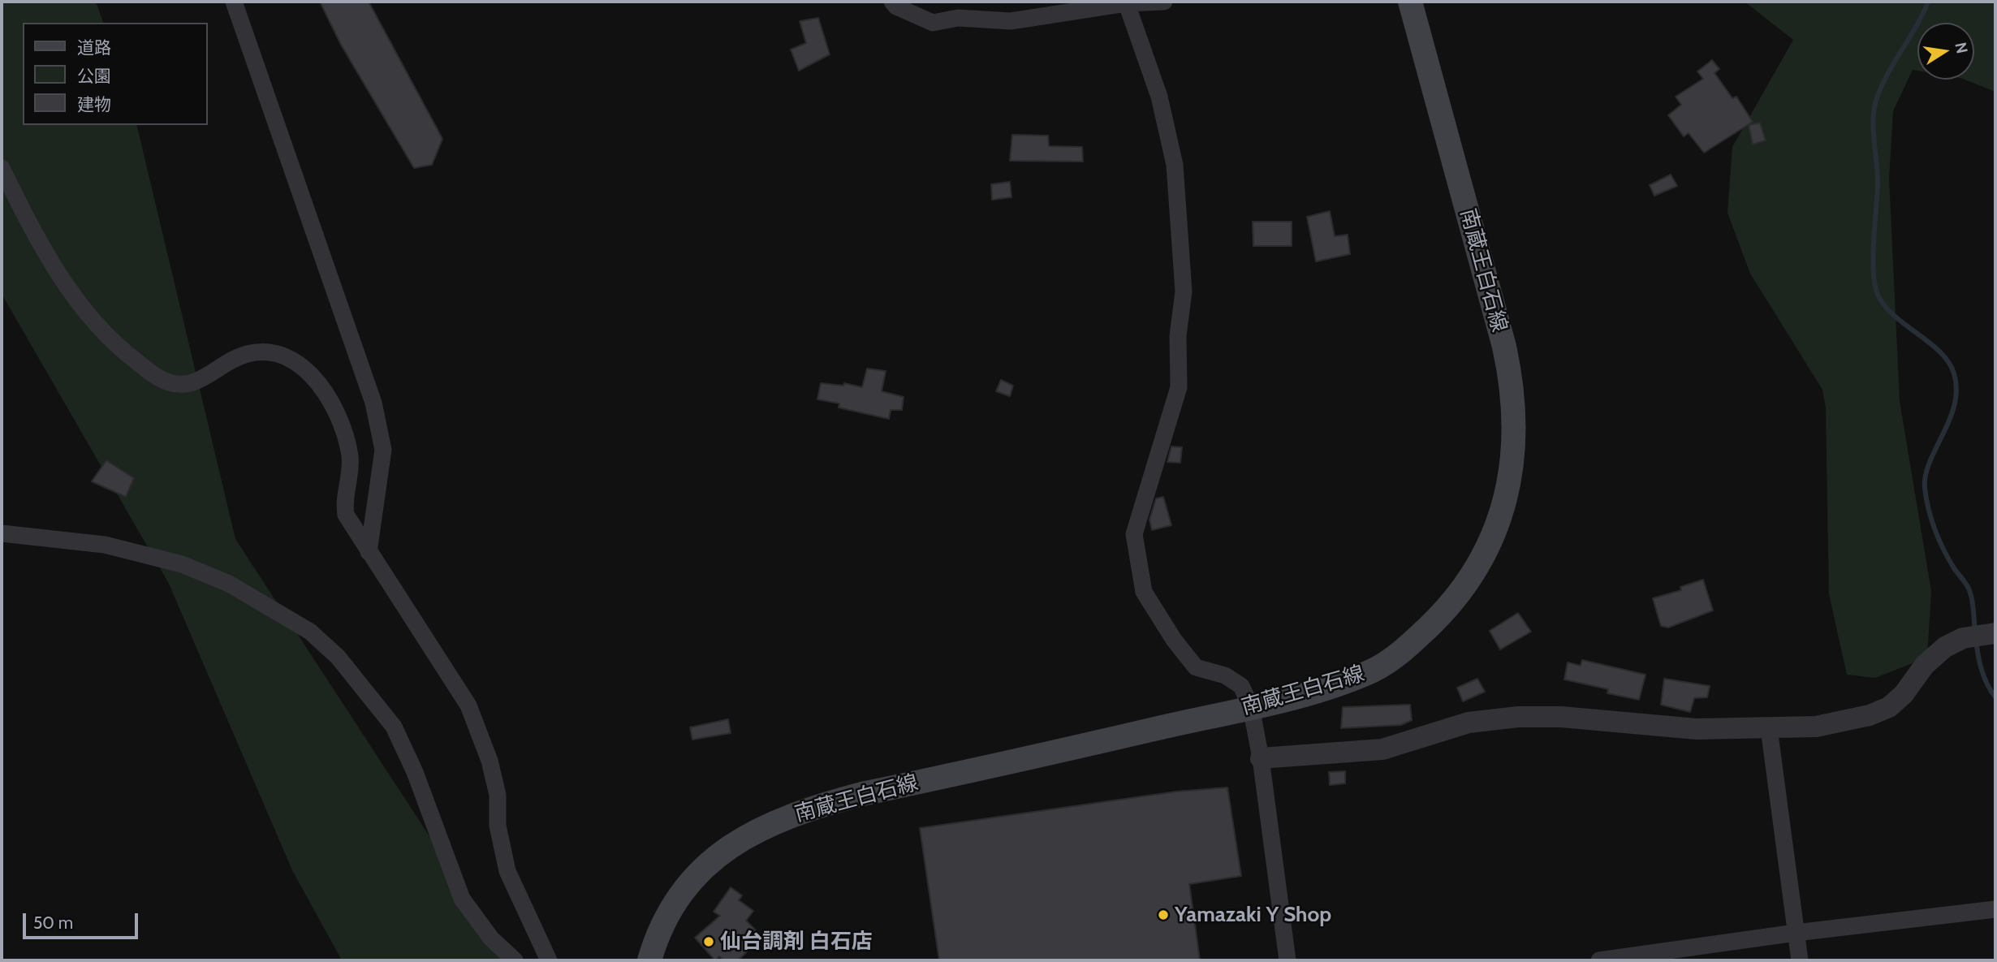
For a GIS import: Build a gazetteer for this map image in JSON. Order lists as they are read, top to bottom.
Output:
{
  "streets": {
    "main road": ["南蔵王白石線"]
  },
  "places": ["Yamazaki Y Shop", "仙台調剤 白石店"],
  "legend": ["道路", "公園", "建物"],
  "scale_bar": "50 m",
  "north": "right"
}
